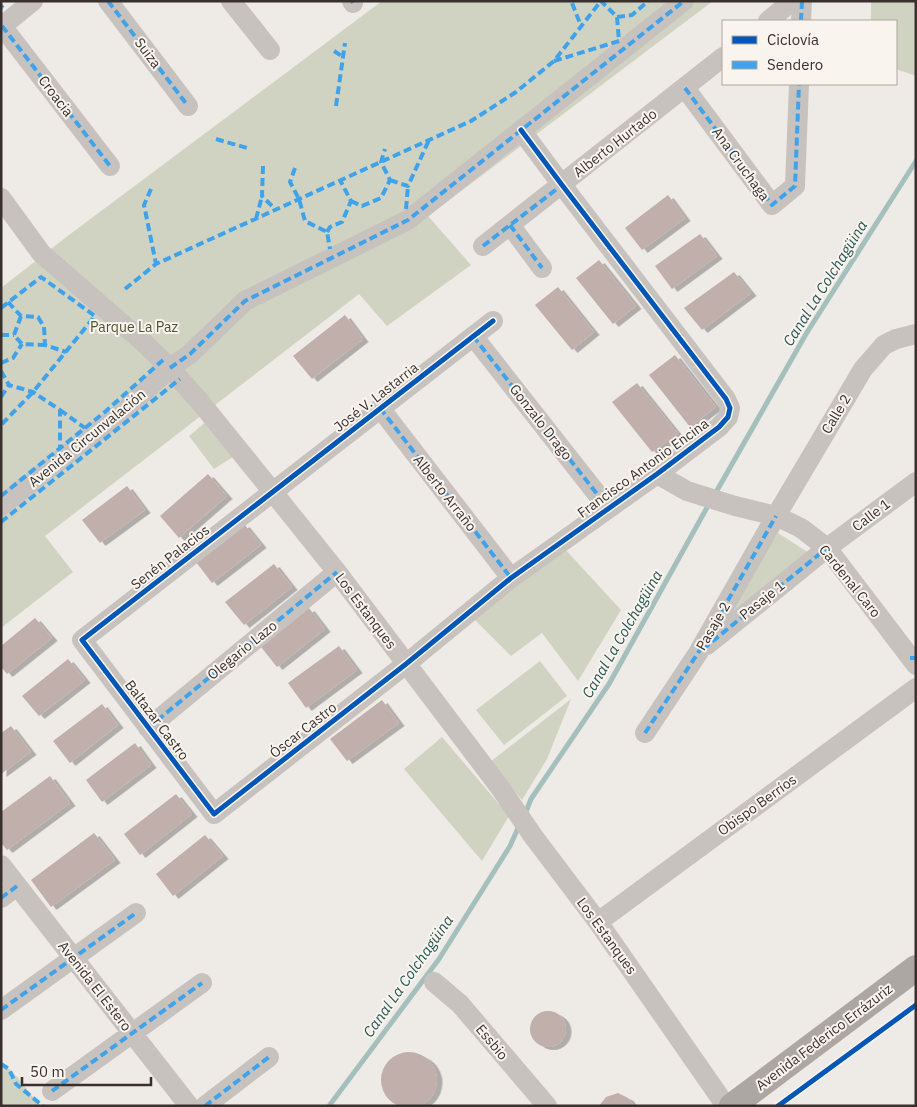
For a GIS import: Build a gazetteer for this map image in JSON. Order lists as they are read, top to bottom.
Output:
{
  "streets": {
    "main road": ["Avenida Federico Errázuriz"],
    "street": [
      "Suiza",
      "Croacia",
      "Alberto Hurtado",
      "Ana Cruchaga",
      "José V. Lastarria",
      "Calle 2",
      "Gonzalo Drago",
      "Avenida Circunvalación",
      "Francisco Antonio Encina",
      "Alberto Arraño",
      "Calle 1",
      "Senén Palacios",
      "Cardenal Caro",
      "Pasaje 1",
      "Los Estanques",
      "Pasaje 2",
      "Olegario Lazo",
      "Baltazar Castro",
      "Óscar Castro",
      "Obispo Berríos",
      "Avenida El Estero",
      "Essbio"
    ]
  },
  "crossings": [
    ["Alberto Hurtado", "Ana Cruchaga"],
    ["Alberto Hurtado", "Francisco Antonio Encina"],
    ["José V. Lastarria", "Gonzalo Drago"],
    ["José V. Lastarria", "Alberto Arraño"],
    ["José V. Lastarria", "Senén Palacios"],
    ["José V. Lastarria", "Los Estanques"],
    ["Calle 2", "Cardenal Caro"],
    ["Calle 2", "Pasaje 2"],
    ["Gonzalo Drago", "Francisco Antonio Encina"],
    ["Avenida Circunvalación", "Francisco Antonio Encina"],
    ["Avenida Circunvalación", "Los Estanques"],
    ["Francisco Antonio Encina", "Alberto Arraño"],
    ["Francisco Antonio Encina", "Cardenal Caro"],
    ["Francisco Antonio Encina", "Los Estanques"],
    ["Francisco Antonio Encina", "Óscar Castro"],
    ["Calle 1", "Cardenal Caro"],
    ["Calle 1", "Pasaje 1"],
    ["Senén Palacios", "Los Estanques"],
    ["Senén Palacios", "Baltazar Castro"],
    ["Cardenal Caro", "Pasaje 1"],
    ["Cardenal Caro", "Pasaje 2"],
    ["Pasaje 1", "Pasaje 2"],
    ["Los Estanques", "Olegario Lazo"],
    ["Los Estanques", "Óscar Castro"],
    ["Los Estanques", "Obispo Berríos"],
    ["Olegario Lazo", "Baltazar Castro"],
    ["Baltazar Castro", "Óscar Castro"]
  ],
  "water": ["Canal La Colchagüina"],
  "parks": ["Parque La Paz"],
  "legend": ["Ciclovía", "Sendero"],
  "scale_bar": "50 m"
}
